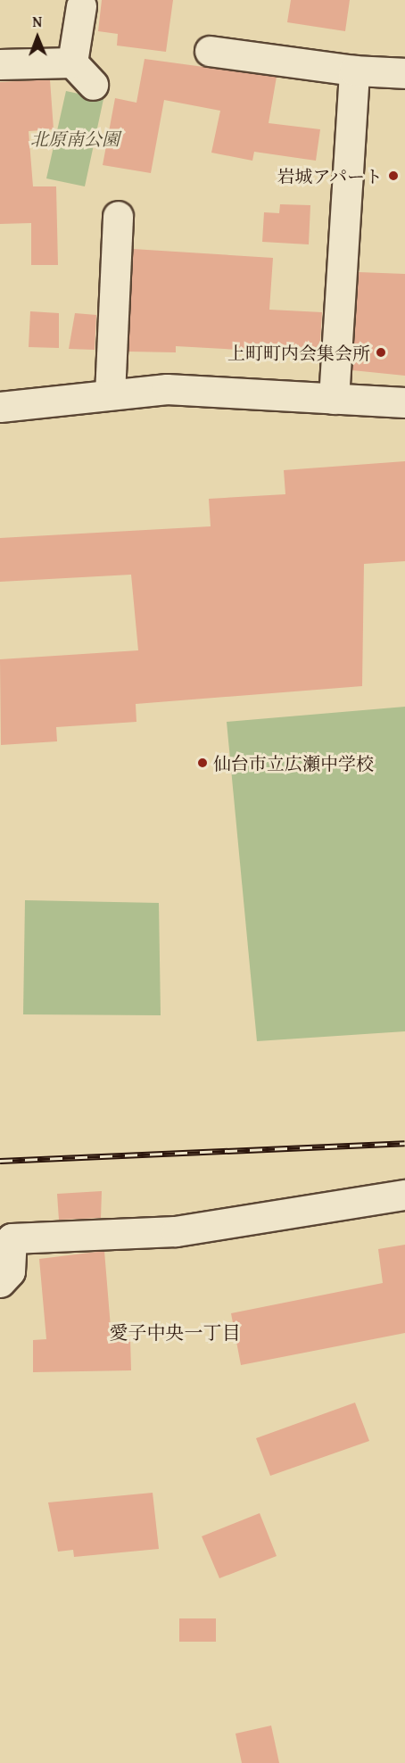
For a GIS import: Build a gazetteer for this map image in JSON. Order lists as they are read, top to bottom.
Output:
{
  "districts": ["愛子中央一丁目"],
  "parks": ["北原南公園"],
  "places": ["岩城アパート", "上町町内会集会所", "仙台市立広瀬中学校"],
  "north": "top"
}
